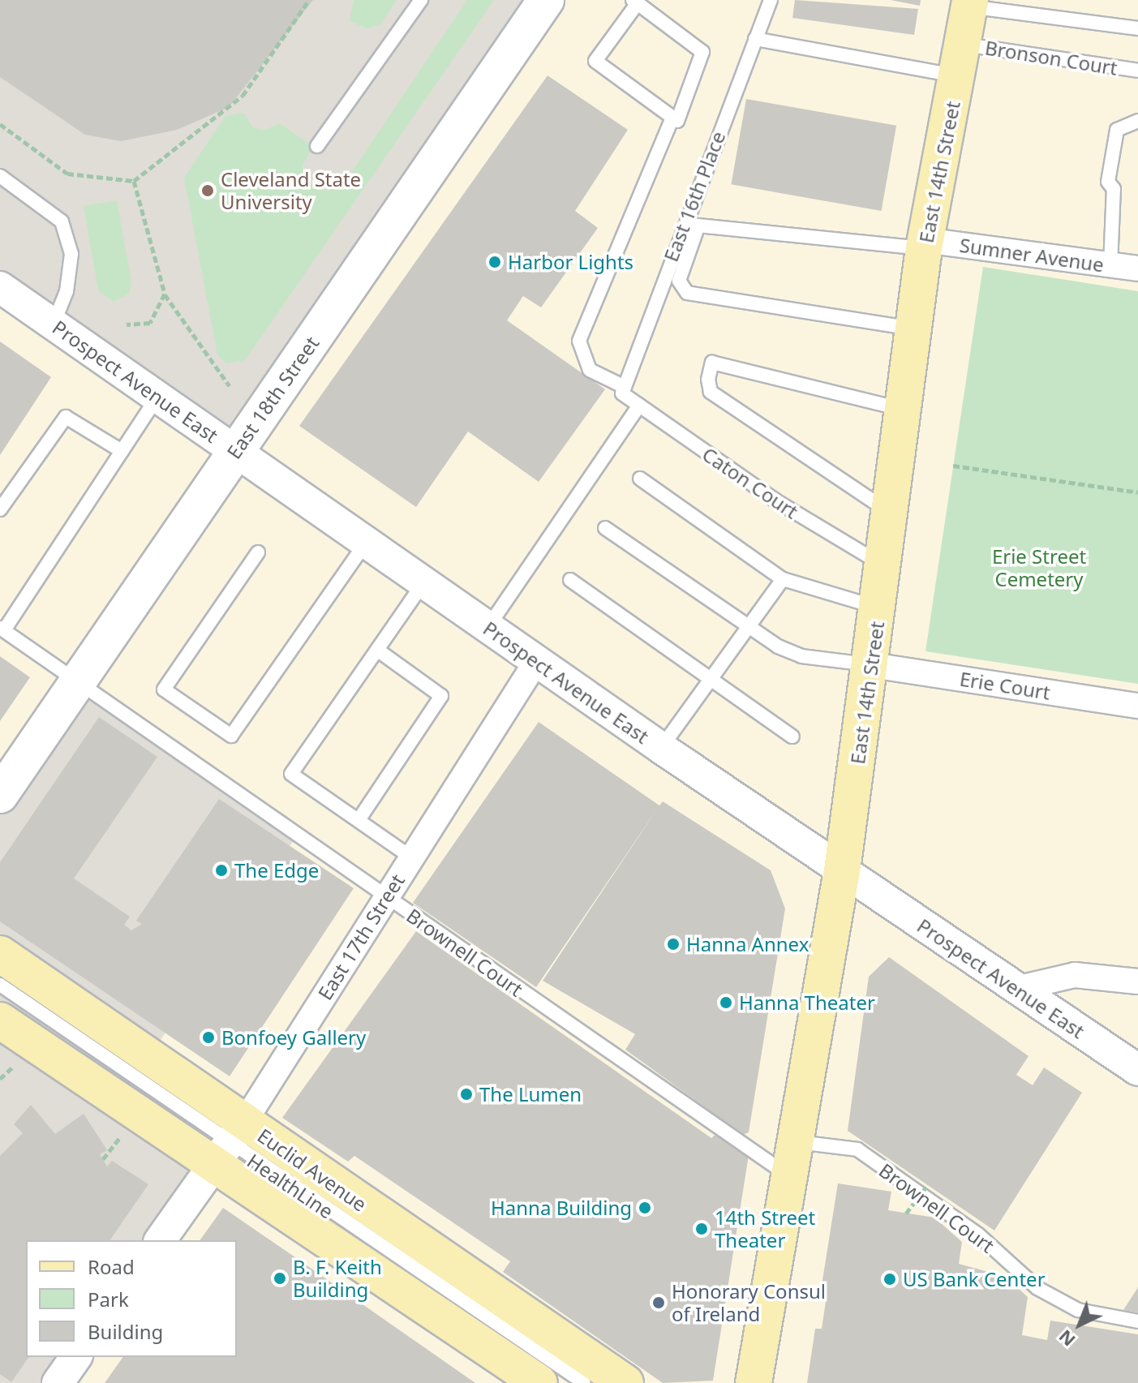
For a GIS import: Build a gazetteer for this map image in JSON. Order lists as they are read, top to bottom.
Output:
{
  "streets": {
    "main road": ["East 14th Street", "East 18th Street", "Euclid Avenue"],
    "street": [
      "Sumner Avenue",
      "Prospect Avenue East",
      "Erie Court",
      "East 17th Street"
    ],
    "lane": [
      "Bronson Court",
      "East 16th Place",
      "Caton Court",
      "Brownell Court",
      "HealthLine"
    ]
  },
  "crossings": [
    ["Bronson Court", "East 14th Street"],
    ["Bronson Court", "East 16th Place"],
    ["East 14th Street", "Sumner Avenue"],
    ["East 14th Street", "Prospect Avenue East"],
    ["East 14th Street", "Caton Court"],
    ["East 14th Street", "Erie Court"],
    ["East 14th Street", "Brownell Court"],
    ["East 16th Place", "Caton Court"],
    ["Prospect Avenue East", "East 18th Street"],
    ["Prospect Avenue East", "East 17th Street"],
    ["East 18th Street", "Brownell Court"],
    ["East 17th Street", "Brownell Court"],
    ["East 17th Street", "Euclid Avenue"],
    ["East 17th Street", "HealthLine"],
    ["Euclid Avenue", "HealthLine"]
  ],
  "parks": ["Erie Street Cemetery"],
  "places": [
    "Cleveland State University",
    "Harbor Lights",
    "The Edge",
    "Hanna Annex",
    "Hanna Theater",
    "Bonfoey Gallery",
    "The Lumen",
    "Hanna Building",
    "14th Street Theater",
    "B. F. Keith Building",
    "US Bank Center",
    "Honorary Consul of Ireland"
  ],
  "legend": ["Road", "Park", "Building"],
  "north": "bottom left"
}
